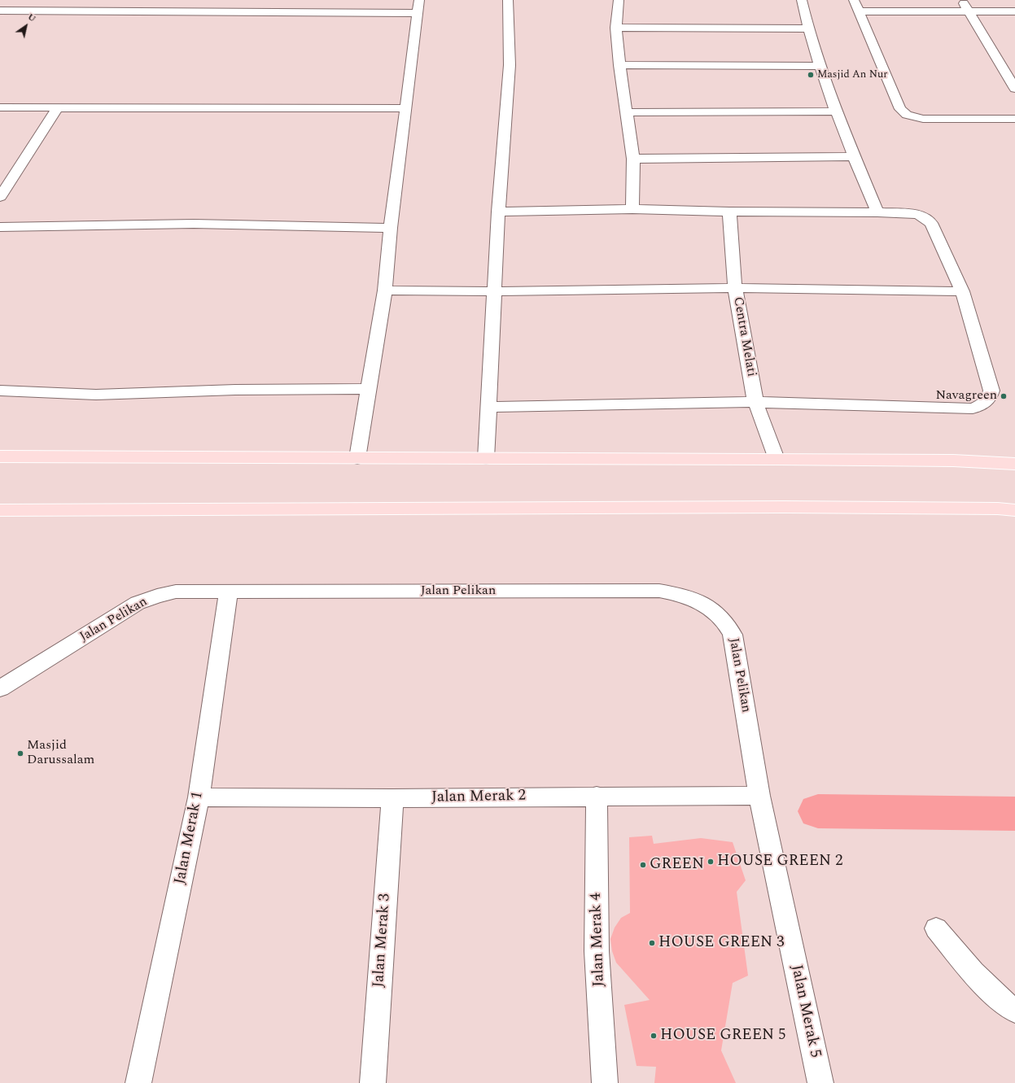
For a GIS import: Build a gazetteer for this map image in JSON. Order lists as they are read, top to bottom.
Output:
{
  "streets": {
    "street": [
      "Centra Melati",
      "Jalan Pelikan",
      "Jalan Merak 2",
      "Jalan Merak 1",
      "Jalan Merak 4",
      "Jalan Merak 3",
      "Jalan Merak 5"
    ]
  },
  "crossings": [
    ["Jalan Pelikan", "Jalan Merak 2"],
    ["Jalan Pelikan", "Jalan Merak 1"],
    ["Jalan Pelikan", "Jalan Merak 5"],
    ["Jalan Merak 2", "Jalan Merak 1"],
    ["Jalan Merak 2", "Jalan Merak 4"],
    ["Jalan Merak 2", "Jalan Merak 3"]
  ],
  "places": [
    "Masjid An Nur",
    "Navagreen",
    "Masjid Darussalam",
    "HOUSE GREEN 2",
    "GREEN",
    "HOUSE GREEN 3",
    "HOUSE GREEN 5"
  ],
  "north": "top right"
}
